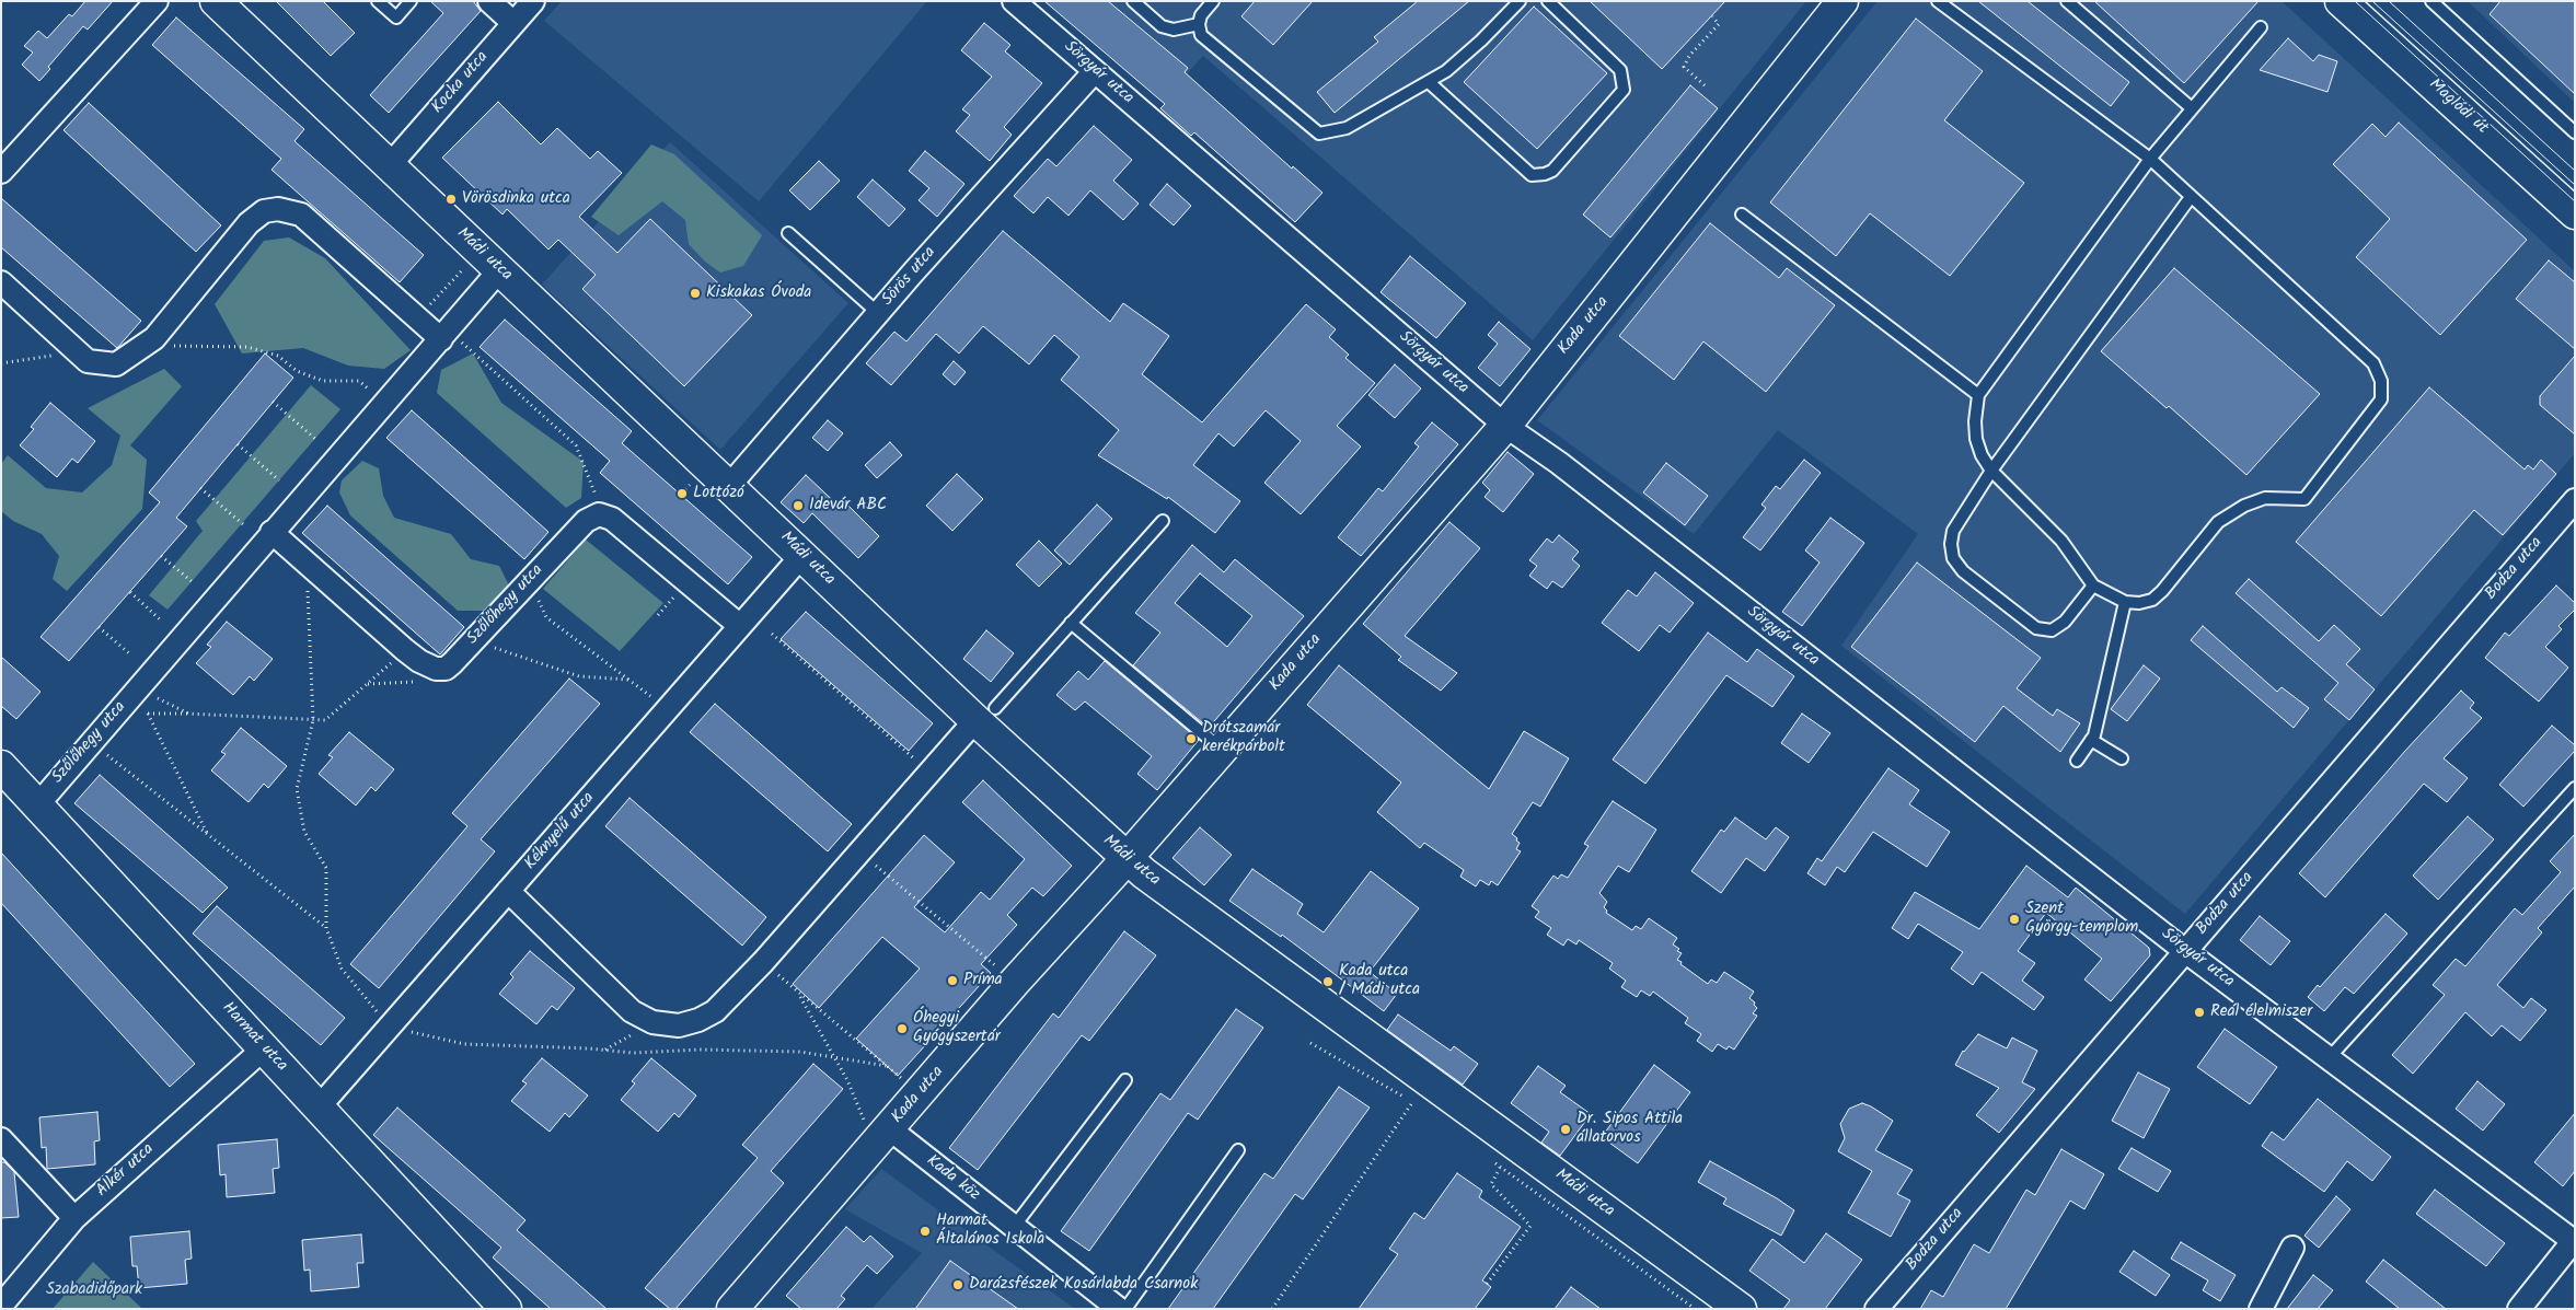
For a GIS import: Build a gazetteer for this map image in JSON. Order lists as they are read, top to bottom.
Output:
{
  "streets": {
    "street": [
      "Sörgyár utca",
      "Kocka utca",
      "Maglódi út",
      "Mádi utca",
      "Sörös utca",
      "Kada utca",
      "Bodza utca",
      "Szőlőhegy utca",
      "Kéknyelű utca",
      "Harmat utca",
      "Alkér utca",
      "Kada köz"
    ]
  },
  "crossings": [
    ["Sörgyár utca", "Sörös utca"],
    ["Sörgyár utca", "Kada utca"],
    ["Sörgyár utca", "Bodza utca"],
    ["Kocka utca", "Mádi utca"],
    ["Mádi utca", "Sörös utca"],
    ["Mádi utca", "Kada utca"],
    ["Mádi utca", "Szőlőhegy utca"],
    ["Mádi utca", "Kéknyelű utca"],
    ["Kada utca", "Kada köz"],
    ["Szőlőhegy utca", "Kéknyelű utca"],
    ["Szőlőhegy utca", "Harmat utca"],
    ["Kéknyelű utca", "Harmat utca"],
    ["Harmat utca", "Alkér utca"]
  ],
  "parks": ["Szabadidőpark"],
  "places": [
    "Vörösdinka utca",
    "Kiskakas Óvoda",
    "Lottózó",
    "Idevár ABC",
    "Drótszamár kerékpárbolt",
    "Szent György-templom",
    "Príma",
    "Kada utca / Mádi utca",
    "Reál élelmiszer",
    "Óhegyi Gyógyszertár",
    "Dr. Sipos Attila állatorvos",
    "Harmat Általános Iskola",
    "Darázsfészek Kosárlabda Csarnok"
  ]
}
